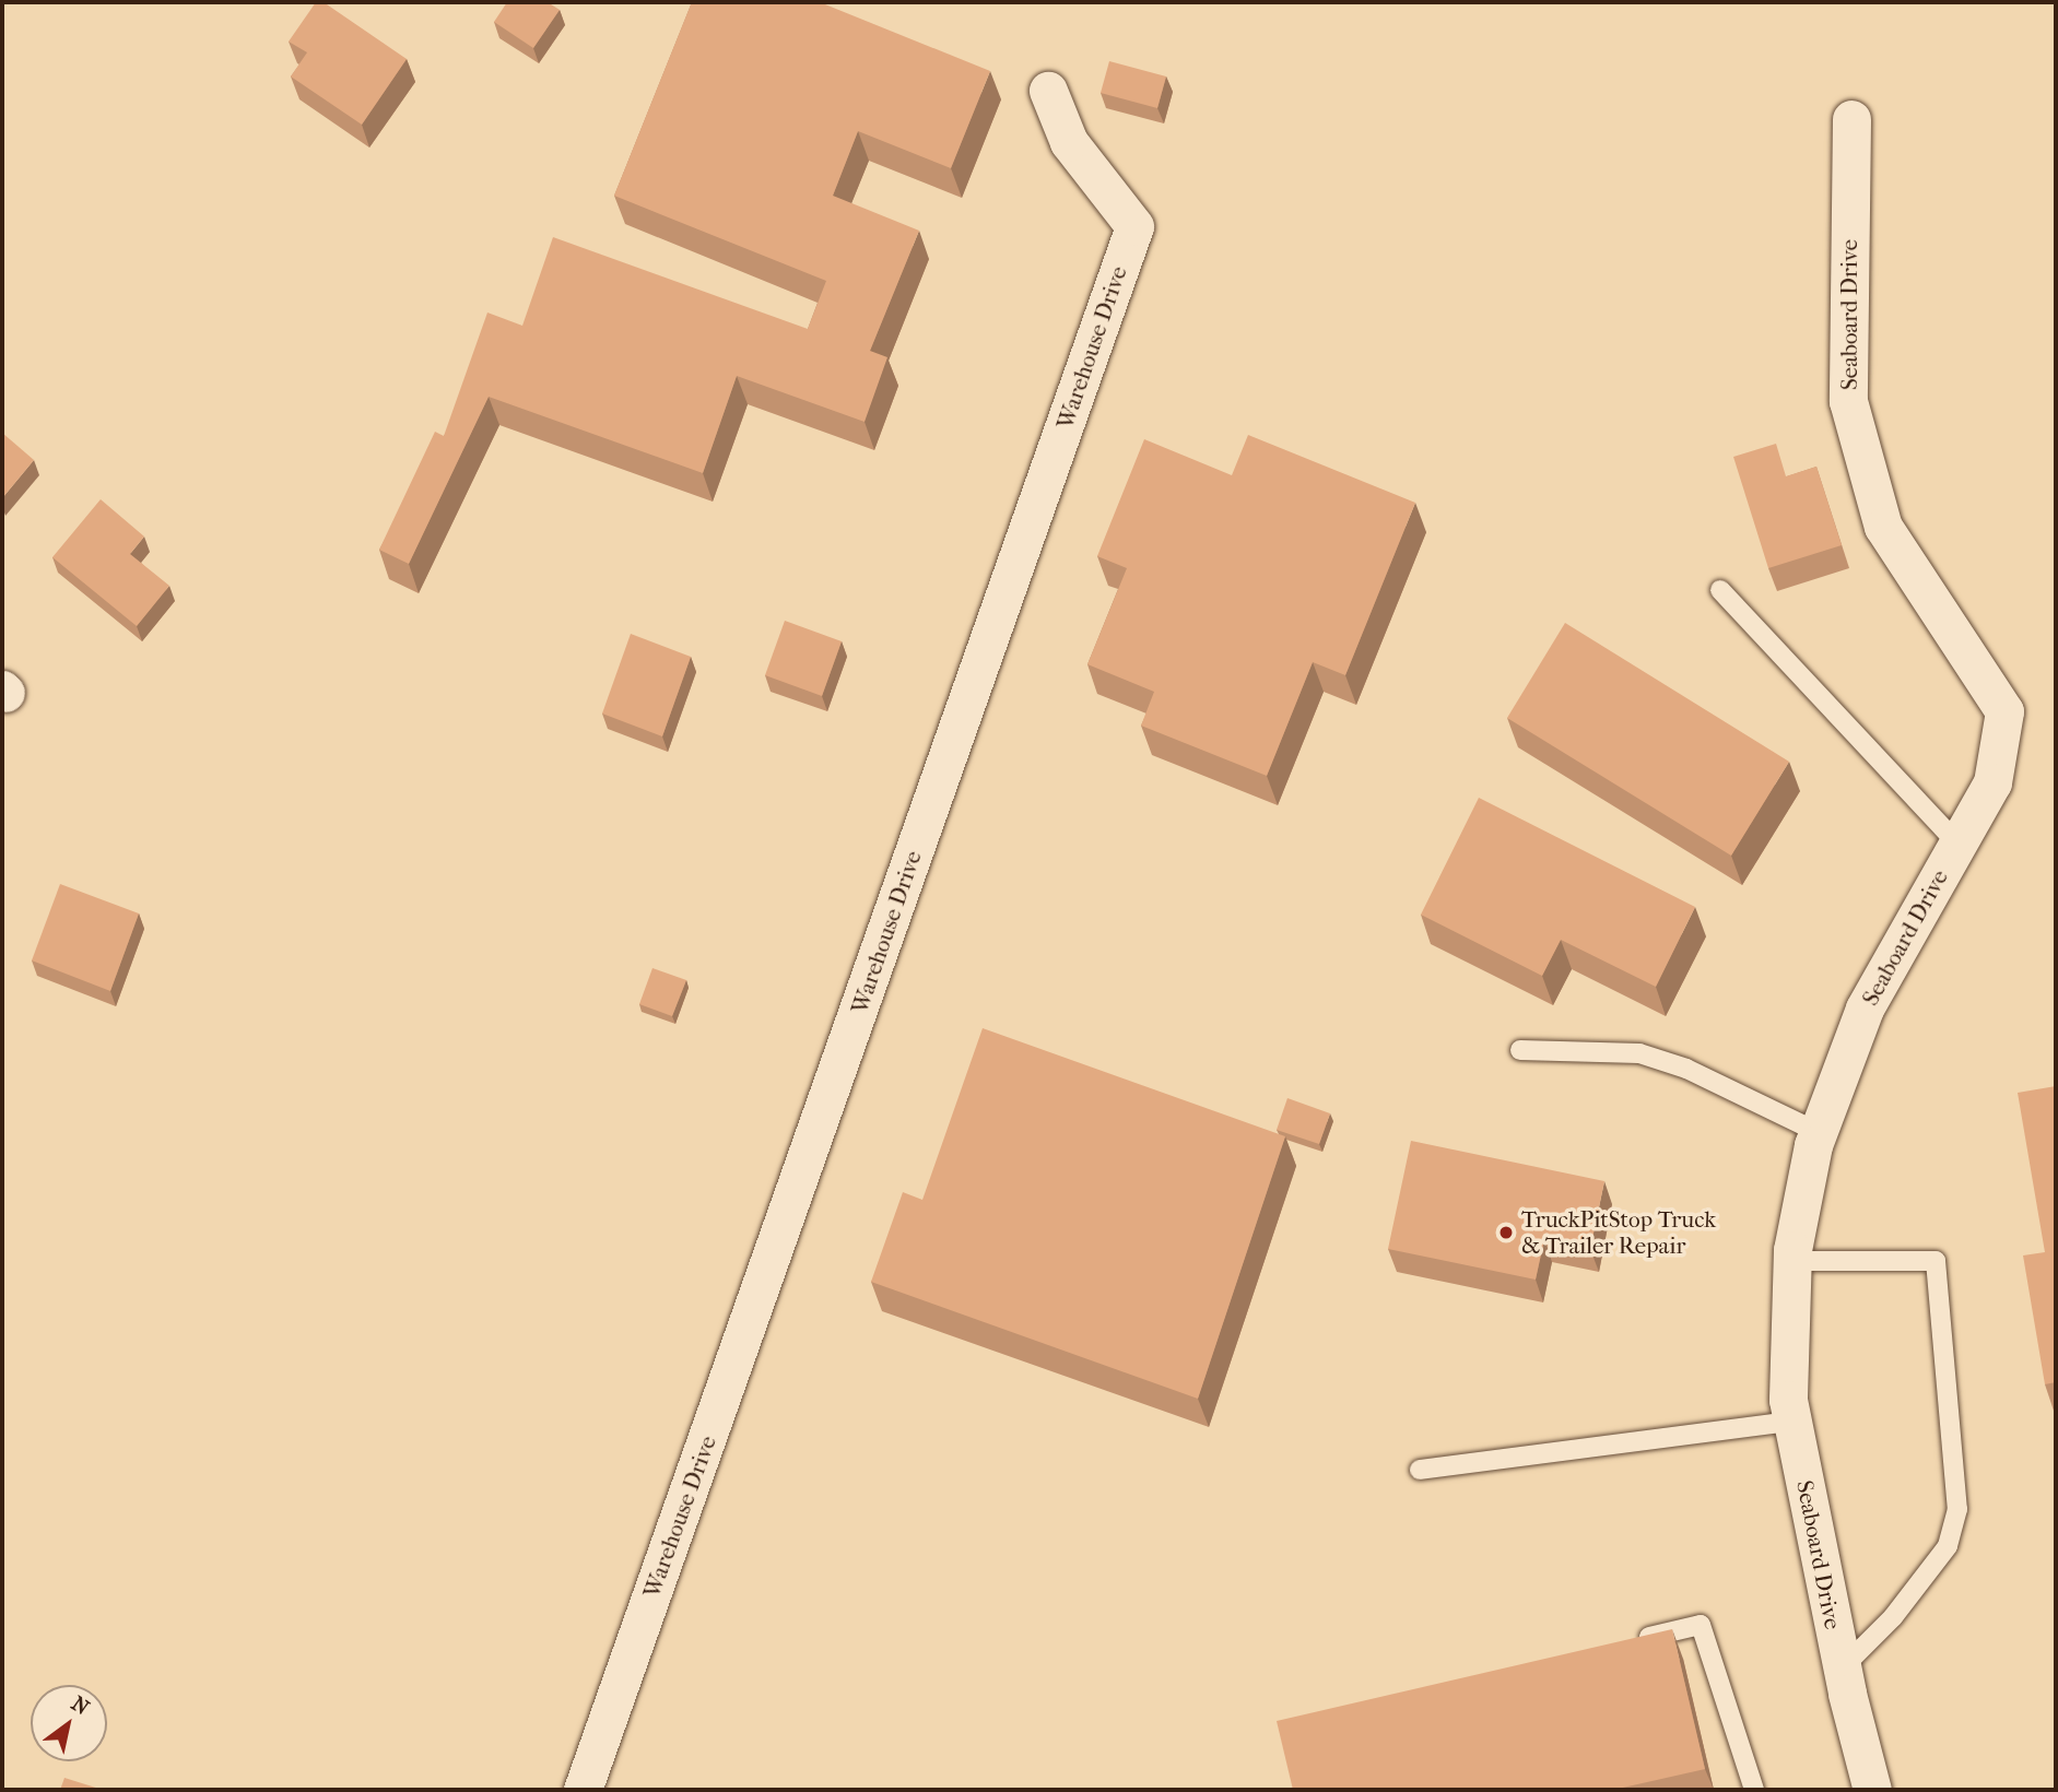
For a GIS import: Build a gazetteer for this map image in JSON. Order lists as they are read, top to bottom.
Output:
{
  "streets": {
    "street": ["Seaboard Drive", "Warehouse Drive"]
  },
  "places": ["TruckPitStop Truck & Trailer Repair"],
  "north": "top right"
}
